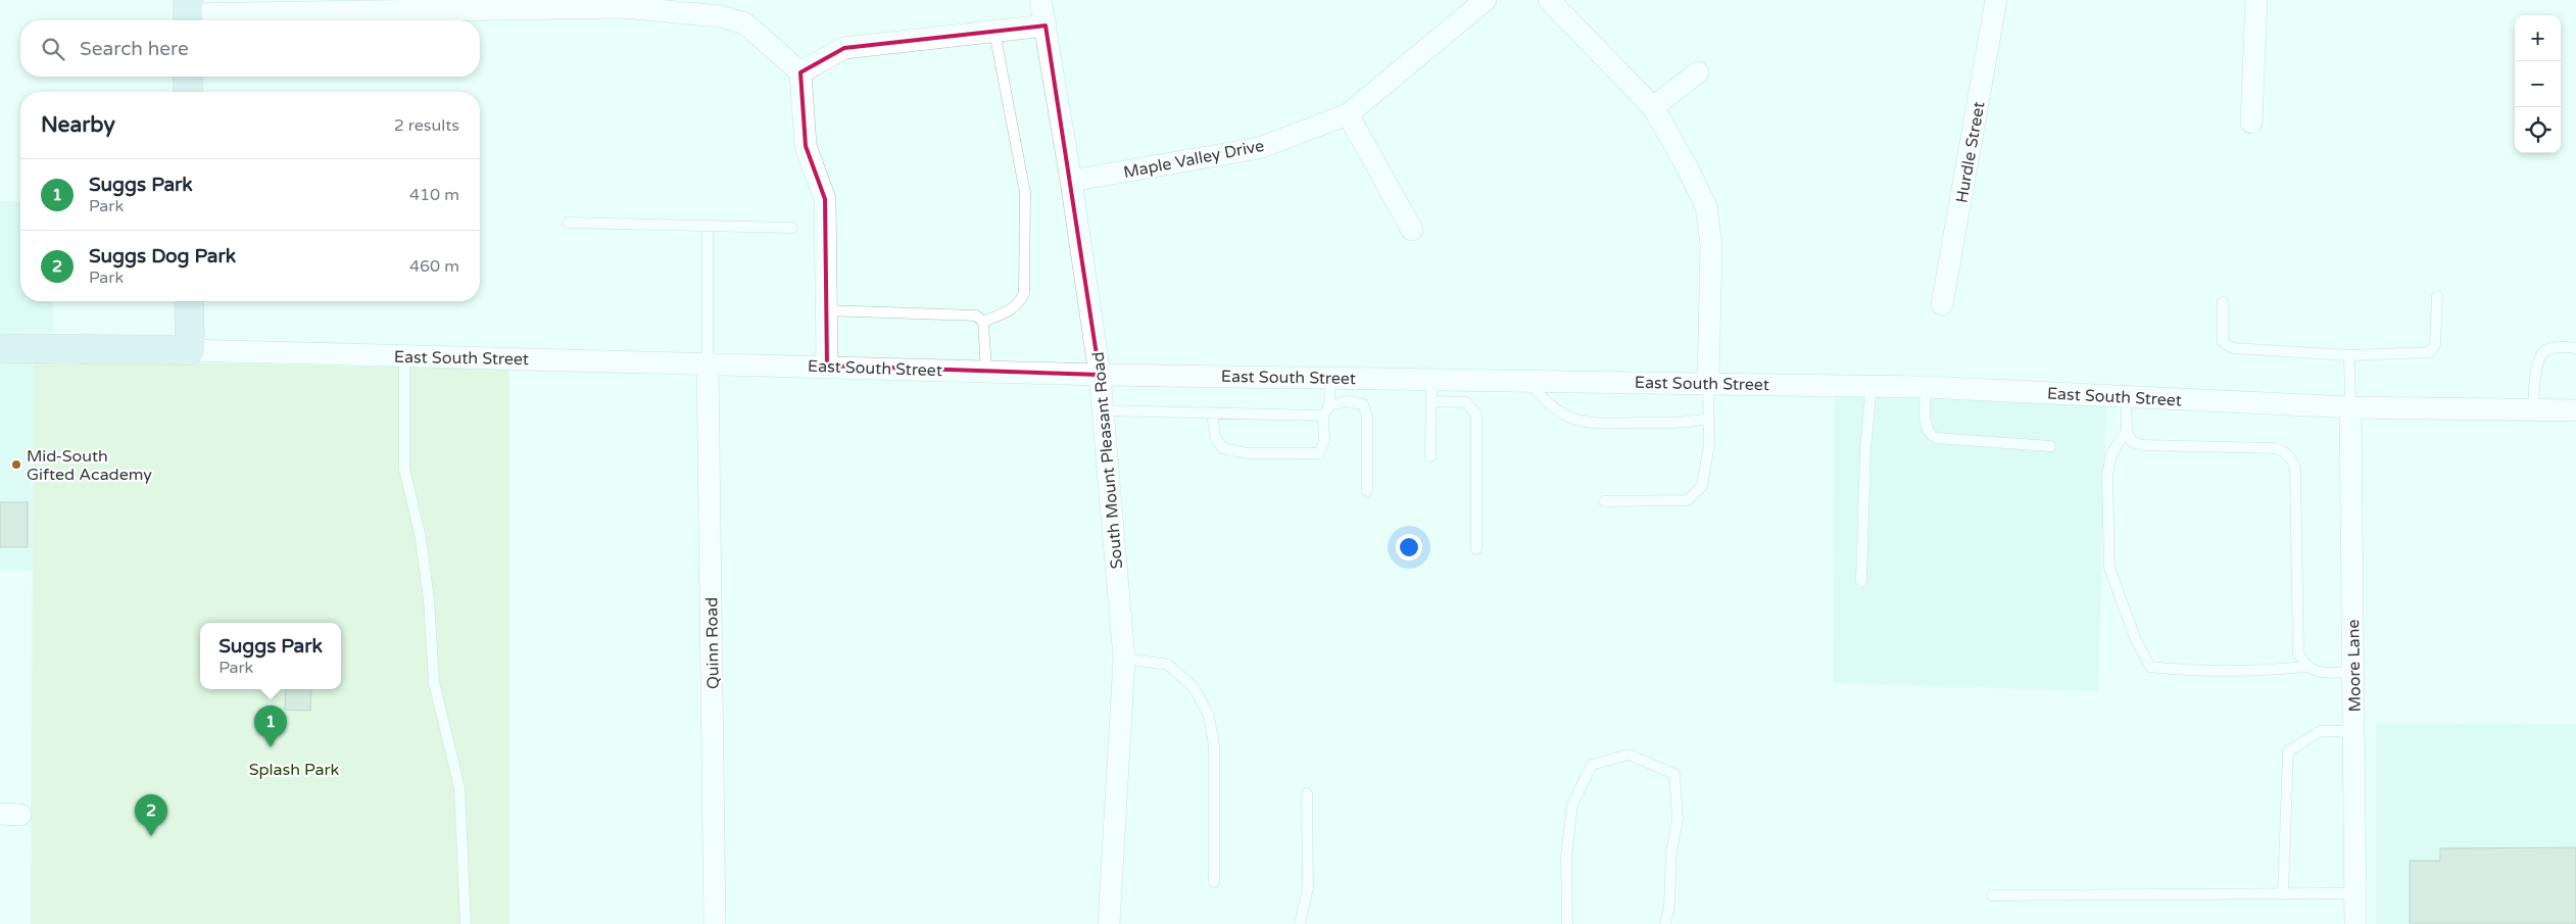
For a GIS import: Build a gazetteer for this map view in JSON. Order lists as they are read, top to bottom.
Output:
{
  "streets": {
    "street": [
      "Hurdle Street",
      "Maple Valley Drive",
      "East South Street",
      "South Mount Pleasant Road",
      "Quinn Road",
      "Moore Lane"
    ]
  },
  "crossings": [
    ["Maple Valley Drive", "South Mount Pleasant Road"],
    ["East South Street", "South Mount Pleasant Road"],
    ["East South Street", "Quinn Road"],
    ["East South Street", "Moore Lane"]
  ],
  "parks": ["Splash Park"],
  "places": ["Mid-South Gifted Academy"],
  "page": {
    "map_buttons": ["+", "−"],
    "search": "Search here",
    "heading": ["Nearby", "2 results"],
    "list": [
      {
        "mark": "1",
        "name": "Suggs Park",
        "note": "Park",
        "value": "410 m"
      },
      {
        "mark": "2",
        "name": "Suggs Dog Park",
        "note": "Park",
        "value": "460 m"
      }
    ],
    "popup": ["Suggs Park", "Park"],
    "pins": ["1", "2"]
  }
}
